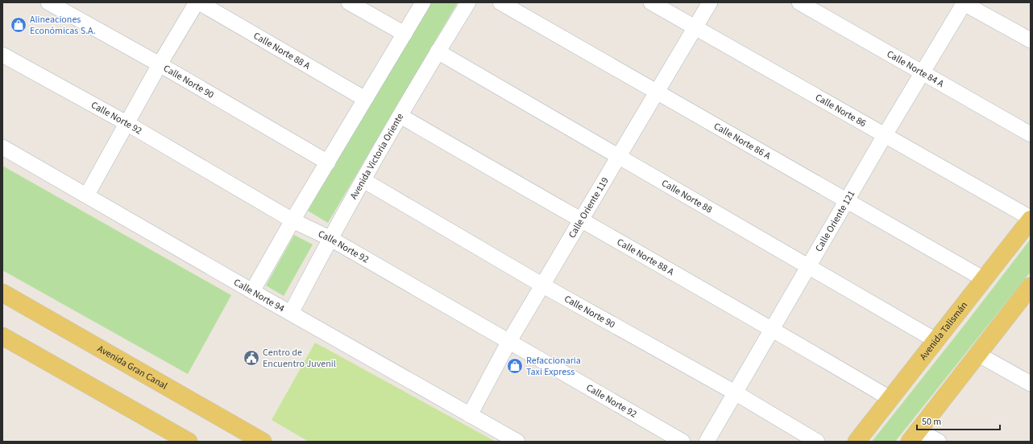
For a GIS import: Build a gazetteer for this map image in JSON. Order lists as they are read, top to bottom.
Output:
{
  "streets": {
    "main road": ["Avenida Talismán", "Avenida Gran Canal"],
    "street": [
      "Calle Norte 88 A",
      "Calle Norte 84 A",
      "Calle Norte 90",
      "Calle Norte 86",
      "Calle Norte 92",
      "Calle Norte 86 A",
      "Avenida Victoria Oriente",
      "Calle Norte 88",
      "Calle Oriente 119",
      "Calle Oriente 121",
      "Calle Norte 94"
    ]
  },
  "crossings": [
    ["Calle Norte 88 A", "Avenida Victoria Oriente"],
    ["Calle Norte 88 A", "Calle Oriente 119"],
    ["Calle Norte 88 A", "Calle Oriente 121"],
    ["Calle Norte 88 A", "Avenida Talismán"],
    ["Calle Norte 84 A", "Calle Oriente 121"],
    ["Calle Norte 90", "Avenida Victoria Oriente"],
    ["Calle Norte 90", "Calle Oriente 119"],
    ["Calle Norte 90", "Calle Oriente 121"],
    ["Calle Norte 86", "Calle Oriente 119"],
    ["Calle Norte 86", "Calle Oriente 121"],
    ["Calle Norte 86", "Avenida Talismán"],
    ["Calle Norte 92", "Avenida Victoria Oriente"],
    ["Calle Norte 92", "Calle Oriente 119"],
    ["Calle Norte 86 A", "Calle Oriente 119"],
    ["Calle Norte 86 A", "Calle Oriente 121"],
    ["Calle Norte 86 A", "Avenida Talismán"],
    ["Avenida Victoria Oriente", "Calle Norte 88"],
    ["Avenida Victoria Oriente", "Calle Norte 94"],
    ["Calle Norte 88", "Calle Oriente 119"],
    ["Calle Norte 88", "Calle Oriente 121"],
    ["Calle Norte 88", "Avenida Talismán"],
    ["Calle Oriente 119", "Calle Norte 94"]
  ],
  "places": {
    "shop": ["Alineaciones Económicas S.A.", "Refaccionaria Taxi Express"],
    "public building": ["Centro de Encuentro Juvenil"]
  },
  "scale_bar": "50 m"
}
